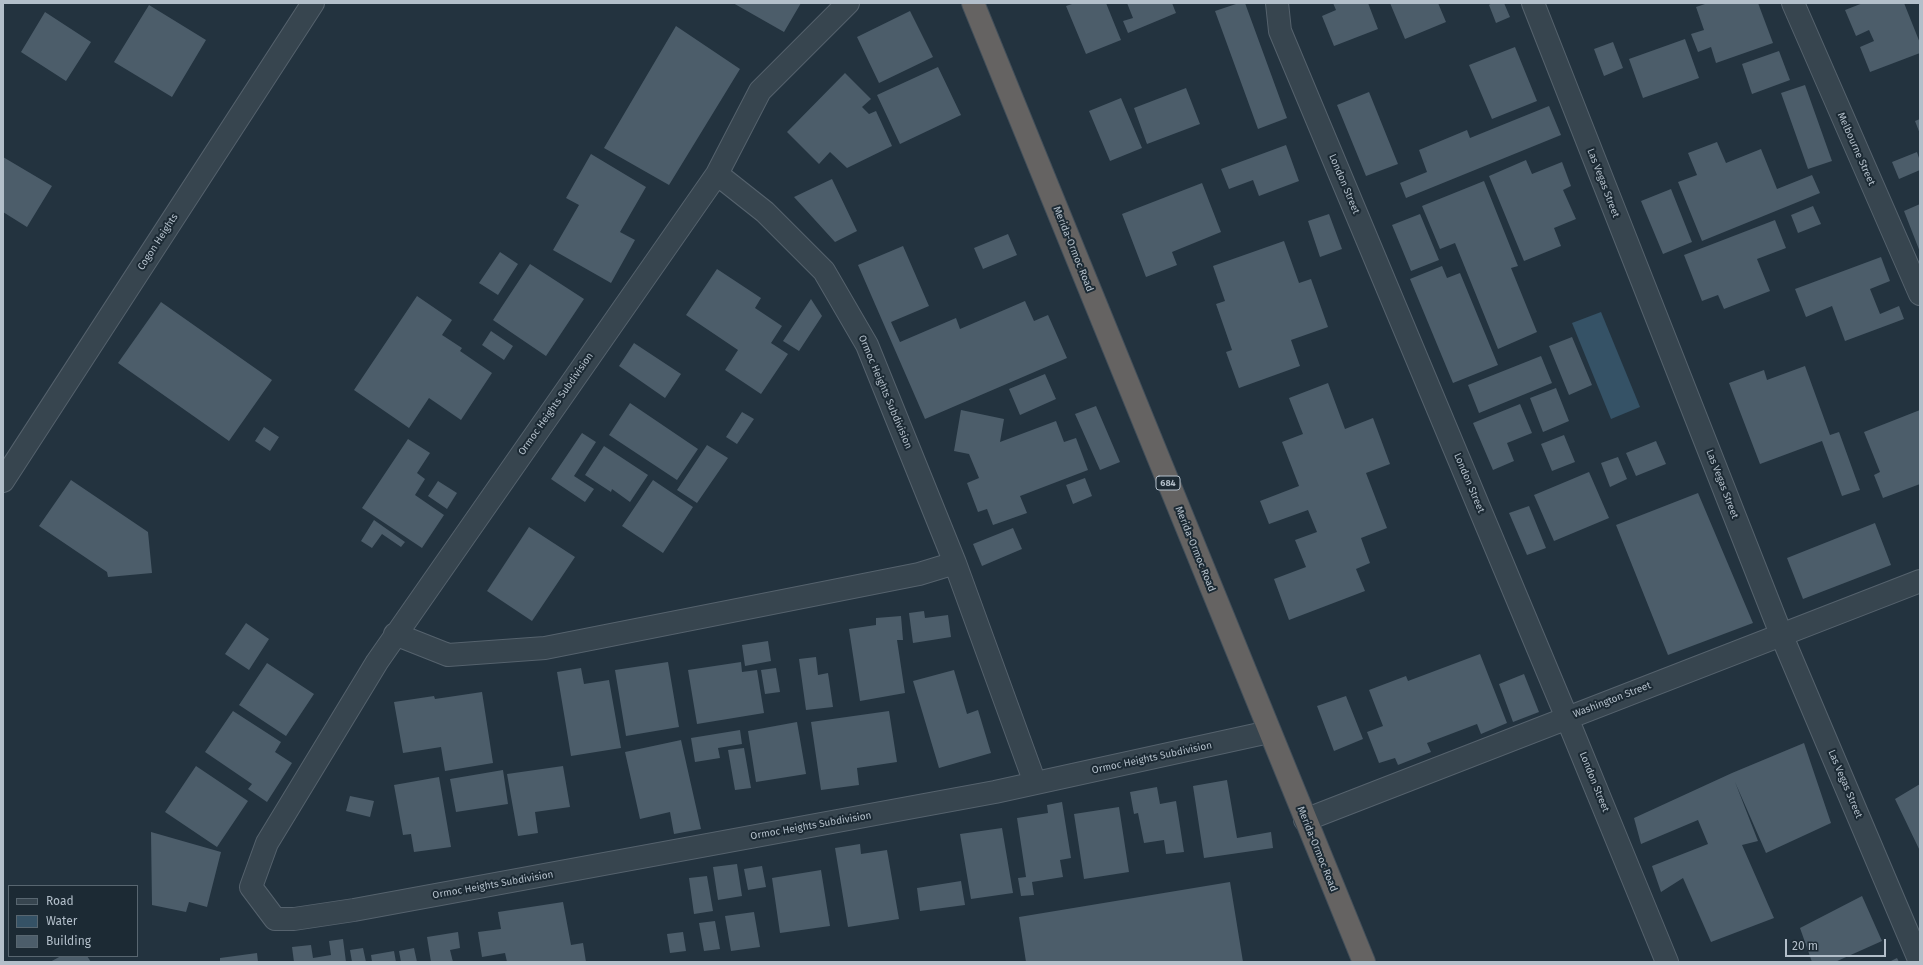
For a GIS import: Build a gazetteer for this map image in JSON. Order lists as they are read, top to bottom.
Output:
{
  "streets": {
    "highway": ["Merida-Ormoc Road", "684"],
    "street": [
      "Melbourne Street",
      "Las Vegas Street",
      "London Street",
      "Cogon Heights",
      "Ormoc Heights Subdivision",
      "Washington Street"
    ]
  },
  "crossings": [
    ["Las Vegas Street", "Washington Street"],
    ["London Street", "Washington Street"],
    ["Merida-Ormoc Road", "Ormoc Heights Subdivision"],
    ["Merida-Ormoc Road", "Washington Street"]
  ],
  "legend": ["Road", "Water", "Building"],
  "scale_bar": "20 m"
}
